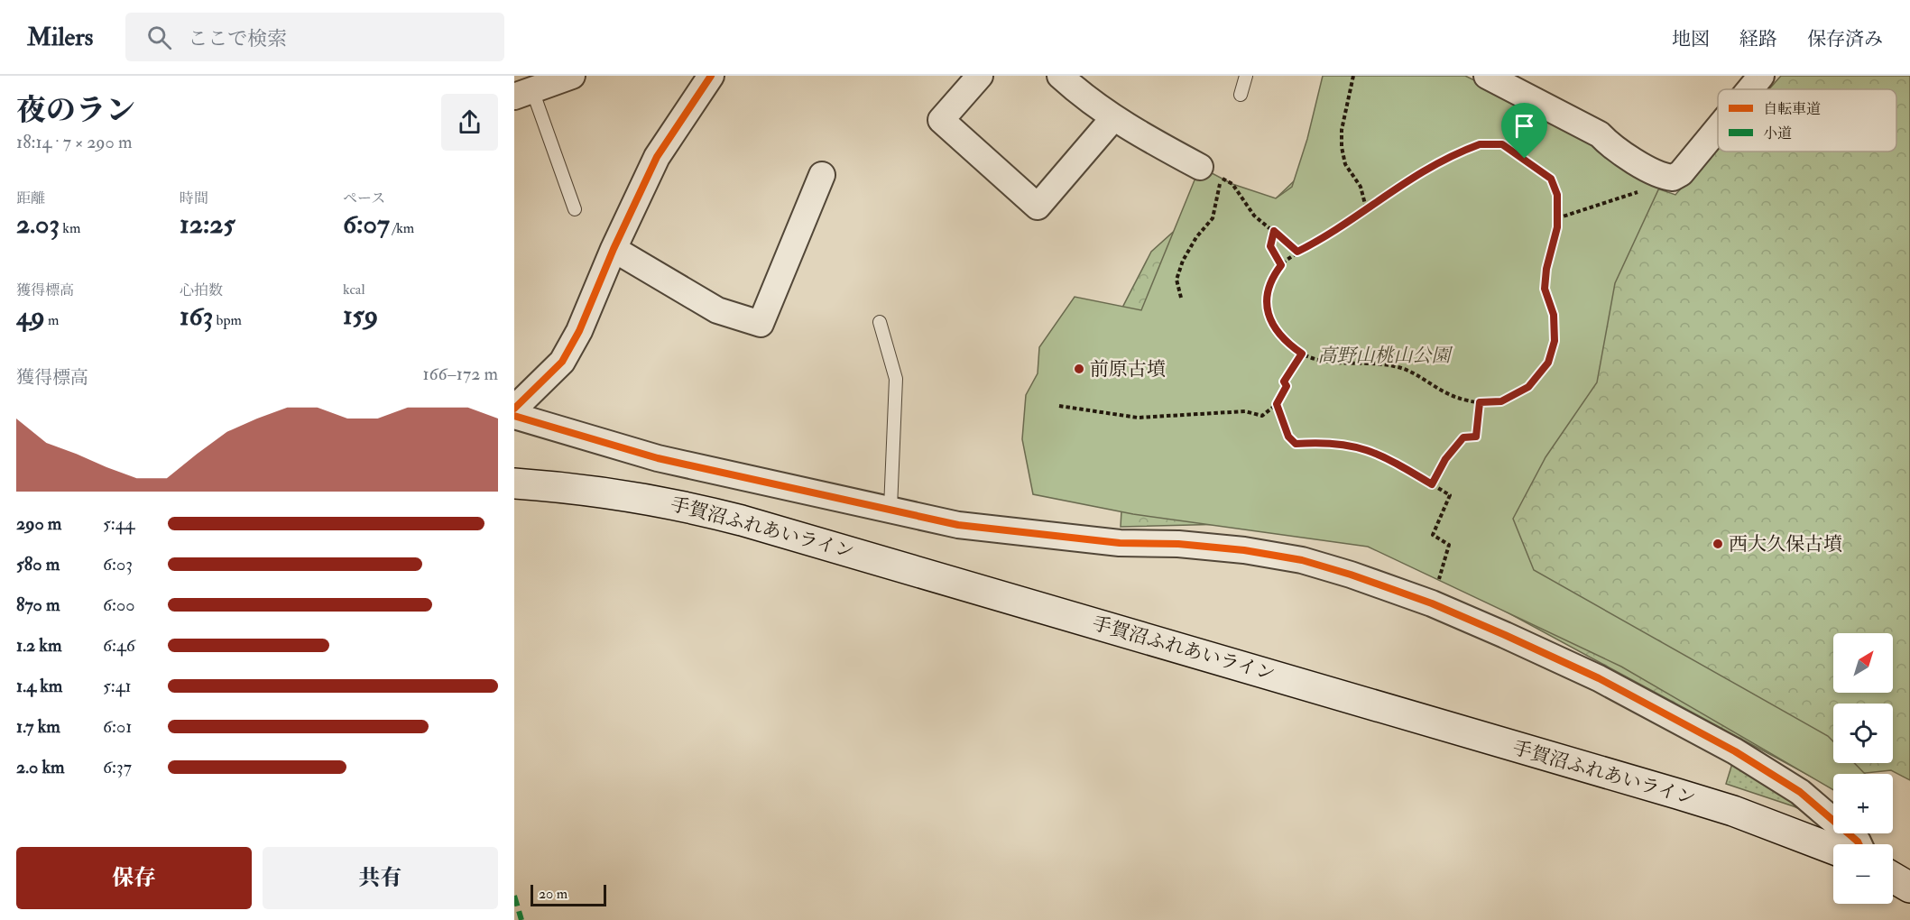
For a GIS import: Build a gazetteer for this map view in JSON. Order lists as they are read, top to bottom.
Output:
{
  "streets": {
    "street": ["手賀沼ふれあいライン"]
  },
  "parks": ["高野山桃山公園"],
  "places": ["前原古墳", "西大久保古墳"],
  "legend": ["自転車道", "小道"],
  "scale_bar": "20 m",
  "north": "top right",
  "page": {
    "header": "Milers",
    "search": "ここで検索",
    "nav": ["地図", "経路", "保存済み"],
    "heading": ["夜のラン", "18:14 · 7 × 290 m"],
    "stats": [
      ["距離", "2.03 km"],
      ["時間", "12:25"],
      ["ペース", "6:07 /km"],
      ["獲得標高", "49 m"],
      ["心拍数", "163 bpm"],
      ["kcal", "159"]
    ],
    "chart": ["獲得標高", "166–172 m"],
    "list": [
      {
        "name": "290 m",
        "note": "5:44"
      },
      {
        "name": "580 m",
        "note": "6:03"
      },
      {
        "name": "870 m",
        "note": "6:00"
      },
      {
        "name": "1.2 km",
        "note": "6:46"
      },
      {
        "name": "1.4 km",
        "note": "5:41"
      },
      {
        "name": "1.7 km",
        "note": "6:01"
      },
      {
        "name": "2.0 km",
        "note": "6:37"
      }
    ],
    "map_buttons": ["+", "−"],
    "buttons": ["保存", "共有"],
    "scale": "20 m"
  }
}
